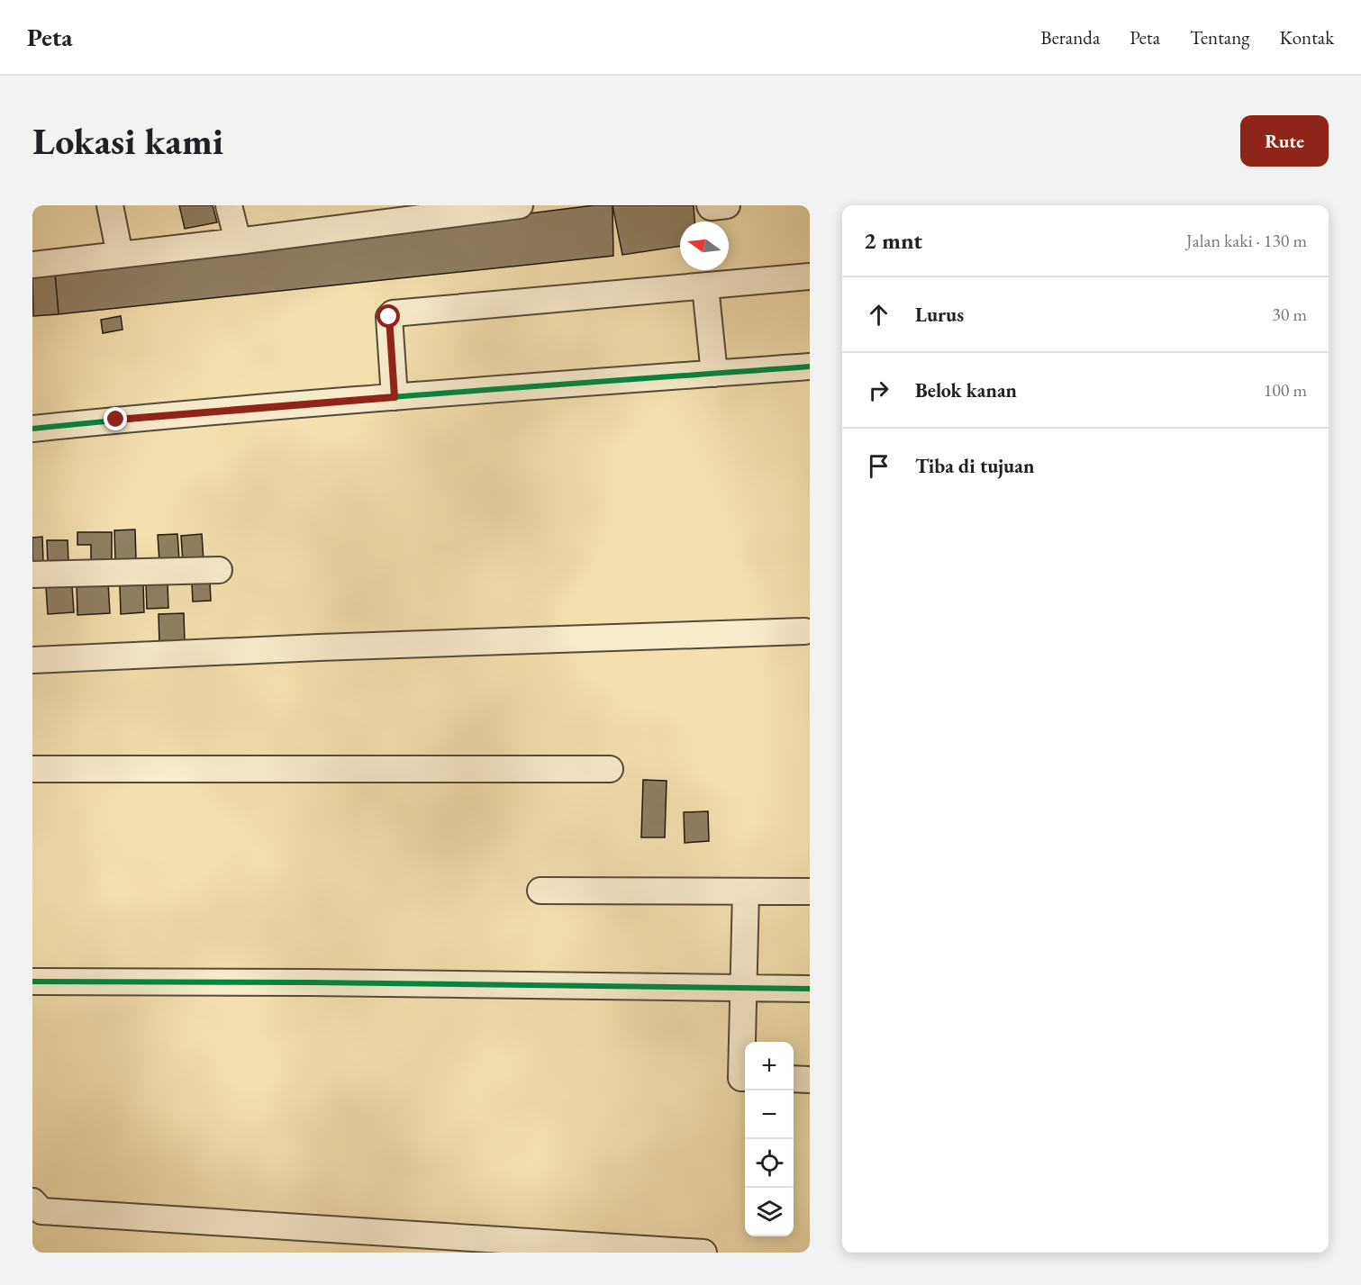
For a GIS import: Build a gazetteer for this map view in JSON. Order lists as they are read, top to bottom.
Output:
{
  "north": "left",
  "page": {
    "header": "Peta",
    "nav": [
      "Beranda",
      "Peta",
      "Tentang",
      "Kontak"
    ],
    "buttons": "Rute",
    "title": "Lokasi kami",
    "heading": ["2 mnt", "Jalan kaki · 130 m"],
    "list": [
      ["Lurus", "30 m"],
      ["Belok kanan", "100 m"],
      "Tiba di tujuan"
    ],
    "map_buttons": ["+", "−"]
  }
}
